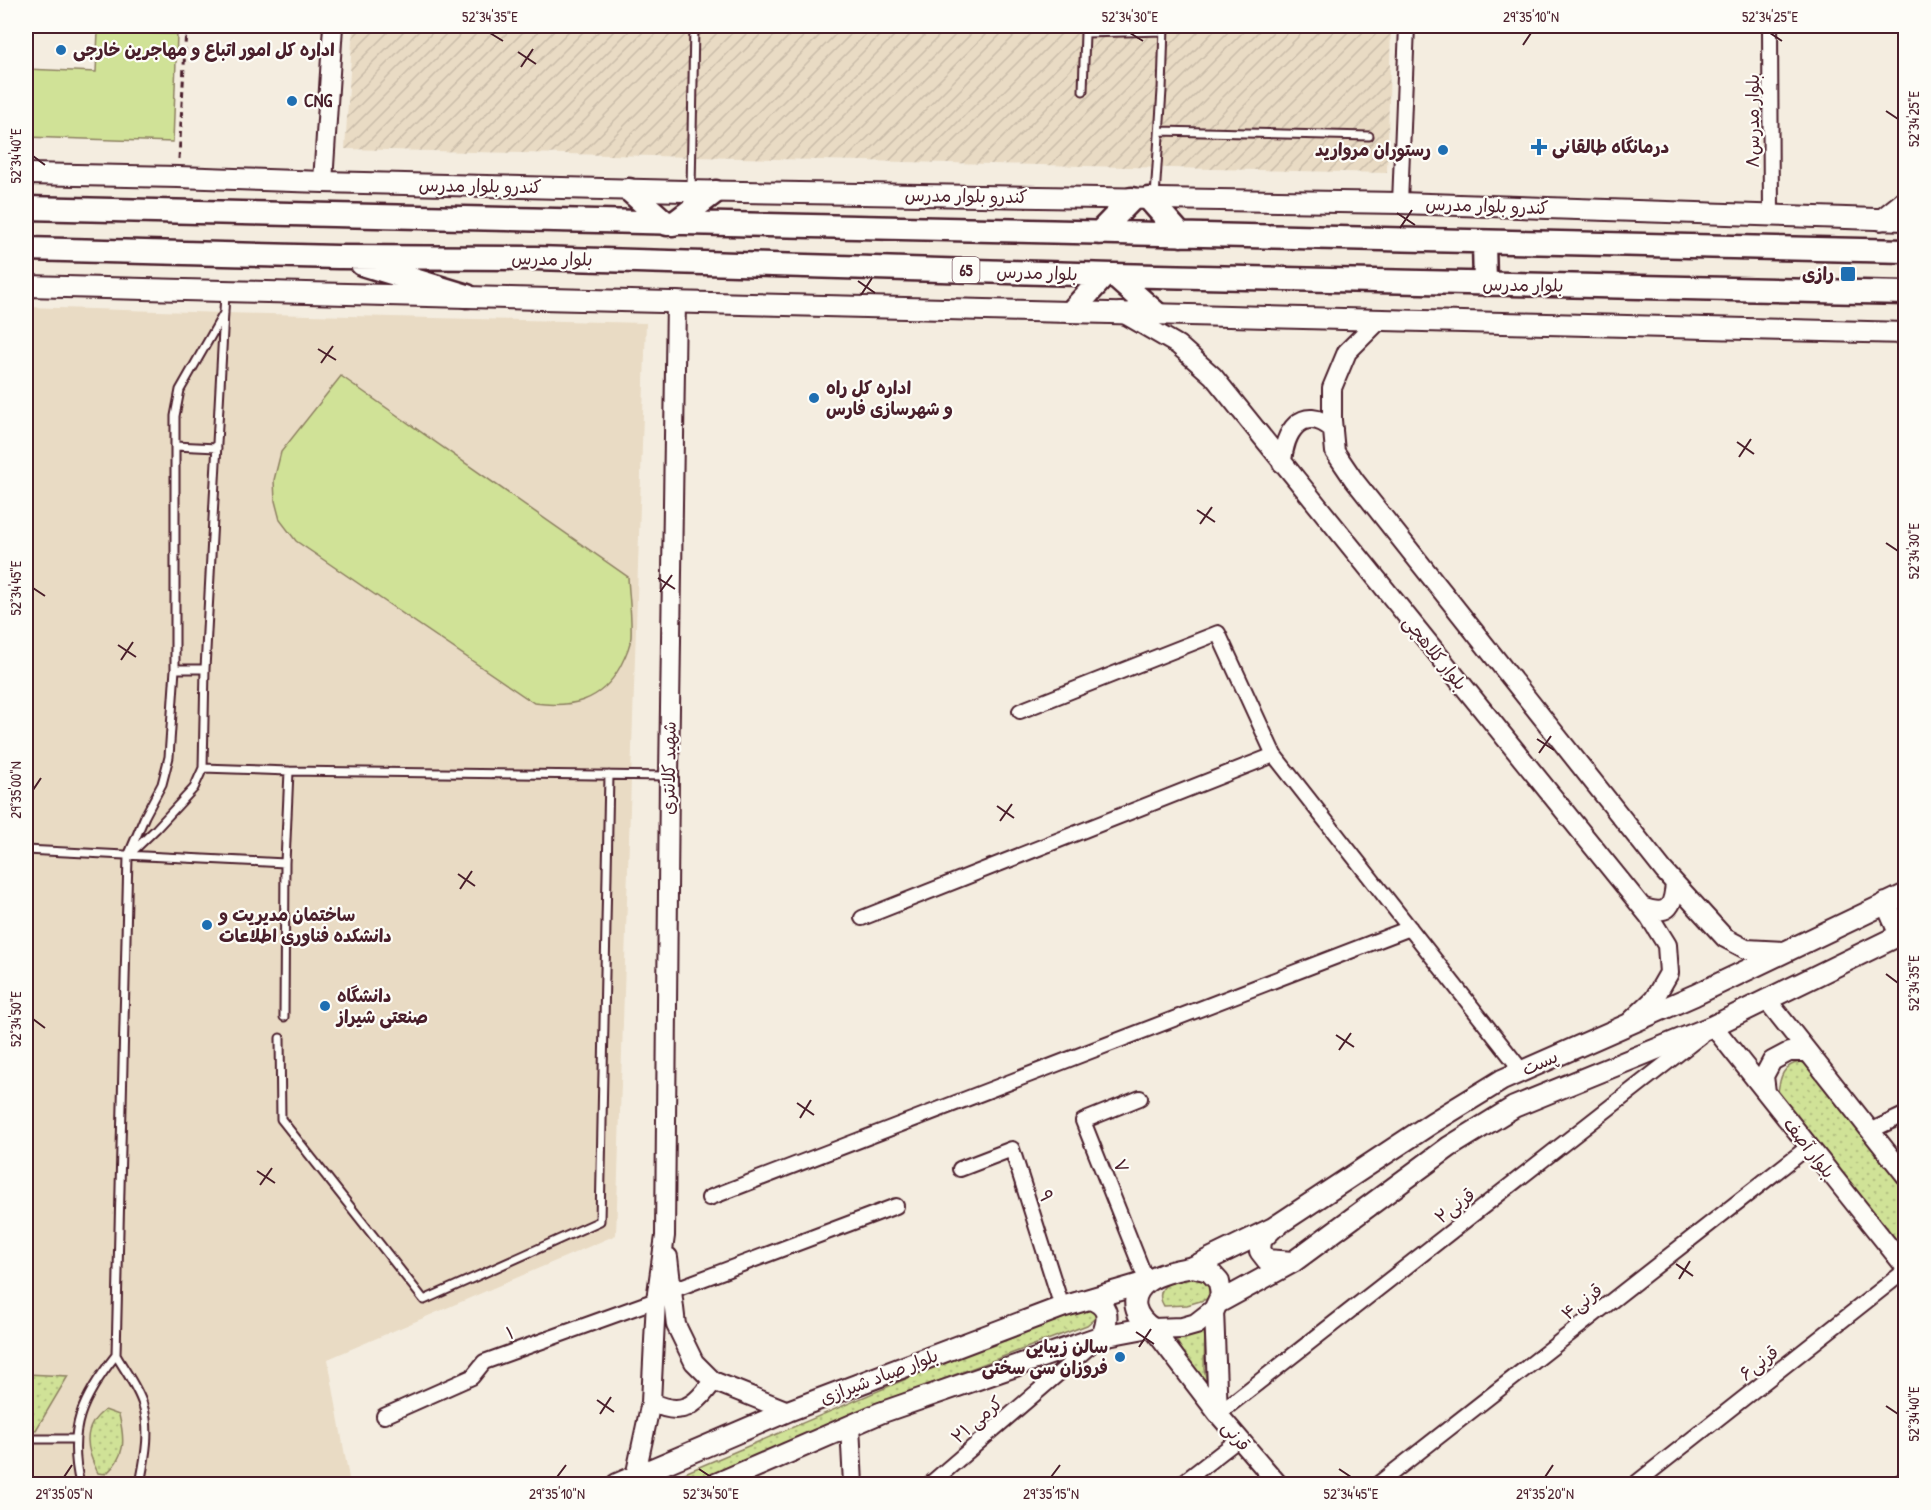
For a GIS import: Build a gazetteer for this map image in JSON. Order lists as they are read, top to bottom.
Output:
{
  "streets": {
    "main road": [
      "کندرو بلوار مدرس",
      "بلوار مدرس",
      "65",
      "پست",
      "بلوار صیاد شیرازی"
    ],
    "street": [
      "بلوار مدرس۸",
      "بلوار کلاهچی",
      "شهید کلانتری",
      "بلوار آصف",
      "۷",
      "۹",
      "قرنی۲",
      "قرنی۴",
      "۱",
      "قرنی۶",
      "کرمی ۲۱",
      "قرنی"
    ]
  },
  "crossings": [
    ["بلوار مدرس۸", "کندرو بلوار مدرس"],
    ["بلوار کلاهچی", "پست"],
    ["پست", "بلوار آصف"],
    ["پست", "۷"],
    ["پست", "قرنی۲"],
    ["پست", "بلوار صیاد شیرازی"],
    ["پست", "قرنی"],
    ["بلوار آصف", "قرنی۲"],
    ["بلوار آصف", "قرنی۴"],
    ["بلوار آصف", "قرنی۶"],
    ["۷", "بلوار صیاد شیرازی"],
    ["۷", "قرنی"],
    ["۹", "بلوار صیاد شیرازی"],
    ["قرنی۲", "قرنی"],
    ["بلوار صیاد شیرازی", "کرمی ۲۱"],
    ["بلوار صیاد شیرازی", "قرنی"]
  ],
  "places": {
    "other": [
      "اداره کل امور اتباع و مهاجرین خارجی",
      "CNG",
      "رستوران مروارید",
      "اداره کل راه و شهرسازی فارس",
      "ساختمان مدیریت و دانشکده فناوری اطلاعات",
      "دانشگاه صنعتی شیراز",
      "سالن زیبایی فروزان سی سختی"
    ],
    "health": ["درمانگاه طالقانی"],
    "transit": ["رازی"]
  },
  "coordinates": [
    "52°34'35\"E",
    "52°34'30\"E",
    "29°35'10\"N",
    "52°34'25\"E",
    "52°34'40\"E",
    "52°34'45\"E",
    "29°35'00\"N",
    "52°34'50\"E",
    "29°35'05\"N",
    "29°35'15\"N",
    "29°35'20\"N"
  ]
}
